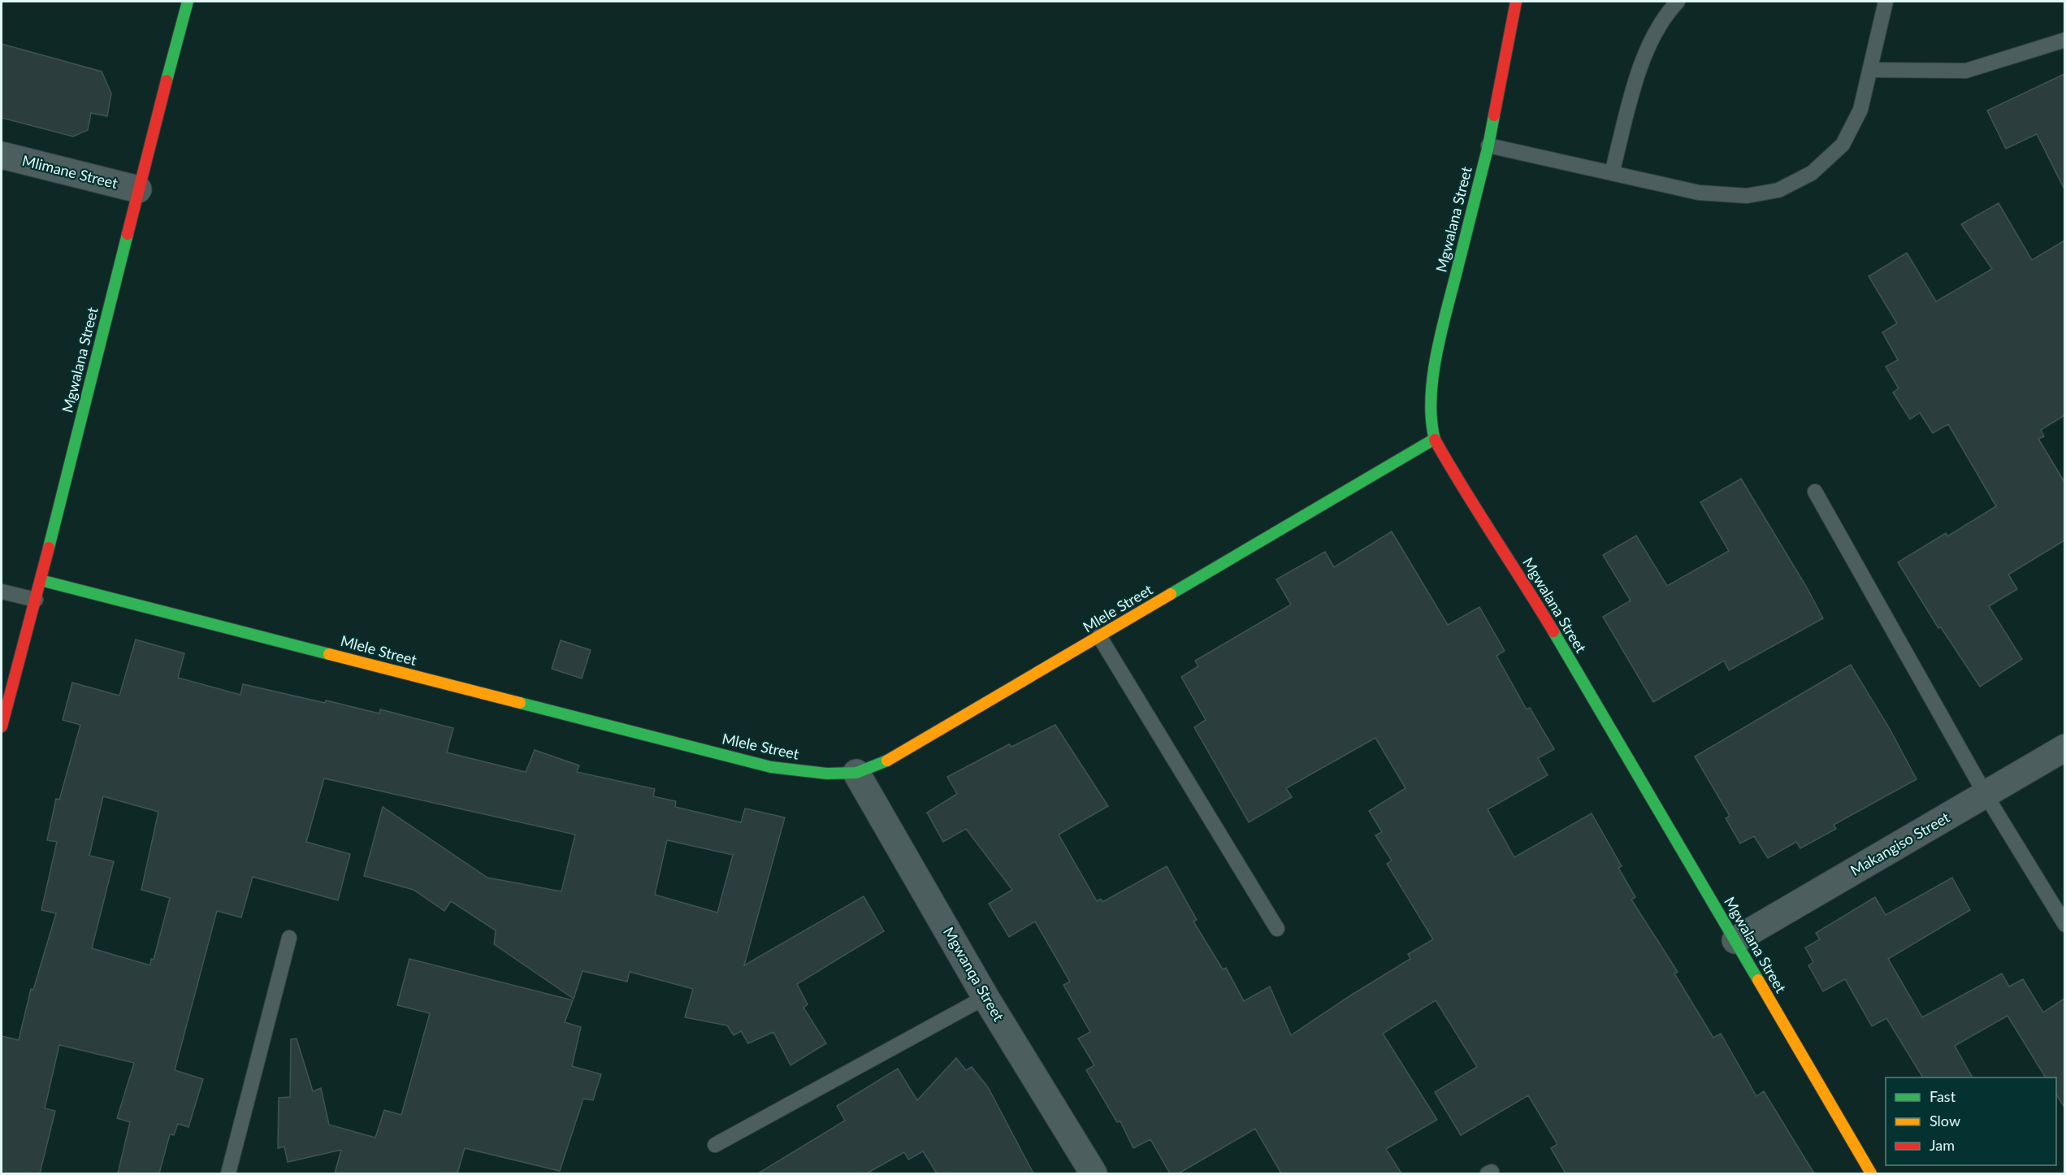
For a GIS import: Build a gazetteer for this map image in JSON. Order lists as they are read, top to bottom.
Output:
{
  "streets": {
    "street": [
      "Mlimane Street",
      "Mgwalana Street",
      "Mlele Street",
      "Makangiso Street",
      "Mgwanqa Street"
    ]
  },
  "crossings": [
    ["Mlimane Street", "Mgwalana Street"],
    ["Mgwalana Street", "Mlele Street"],
    ["Mgwalana Street", "Makangiso Street"],
    ["Mlele Street", "Mgwanqa Street"]
  ],
  "legend": ["Fast", "Slow", "Jam"]
}
